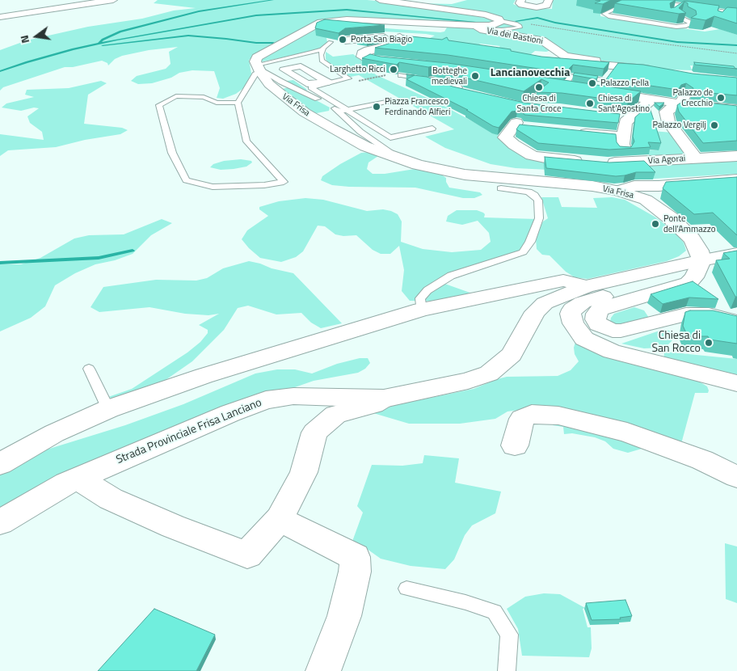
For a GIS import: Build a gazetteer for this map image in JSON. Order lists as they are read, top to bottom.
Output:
{
  "streets": {
    "street": [
      "Via dei Bastioni",
      "Via Frisa",
      "Via Agorai",
      "Strada Provinciale Frisa Lanciano"
    ]
  },
  "crossings": [
    ["Via Frisa", "Strada Provinciale Frisa Lanciano"]
  ],
  "districts": ["Lancianovecchia"],
  "places": [
    "Porta San Biagio",
    "Larghetto Ricci",
    "Botteghe medievali",
    "Palazzo Fella",
    "Chiesa di Santa Croce",
    "Palazzo de Crecchio",
    "Chiesa di Sant'Agostino",
    "Piazza Francesco Ferdinando Alfieri",
    "Palazzo Vergilj",
    "Ponte dell'Ammazzo",
    "Chiesa di San Rocco"
  ],
  "north": "left"
}
